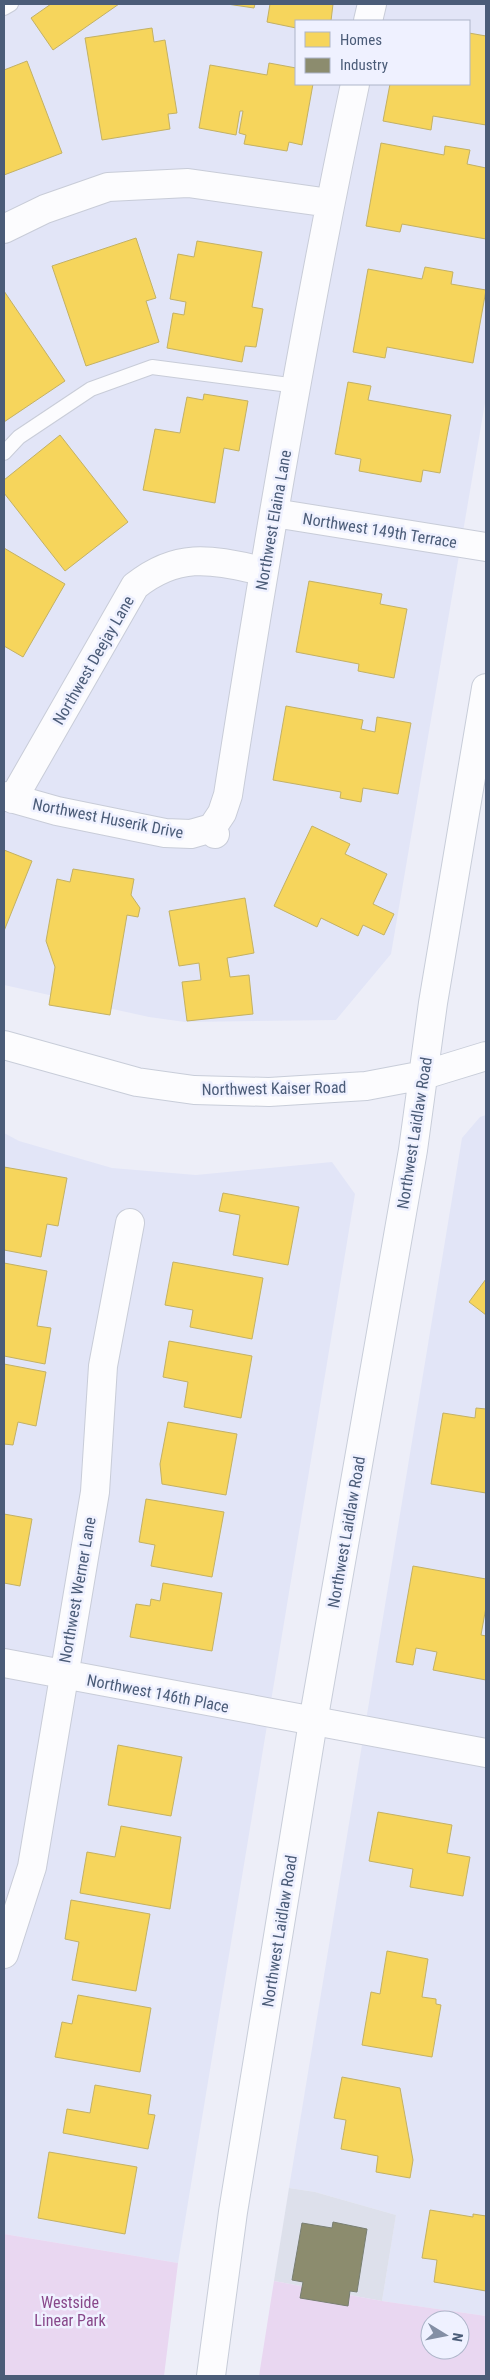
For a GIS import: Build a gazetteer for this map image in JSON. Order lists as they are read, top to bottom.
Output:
{
  "streets": {
    "street": [
      "Northwest Elaina Lane",
      "Northwest 149th Terrace",
      "Northwest Deejay Lane",
      "Northwest Huserik Drive",
      "Northwest Kaiser Road",
      "Northwest Laidlaw Road",
      "Northwest Werner Lane",
      "Northwest 146th Place"
    ]
  },
  "crossings": [
    ["Northwest Elaina Lane", "Northwest 149th Terrace"],
    ["Northwest Elaina Lane", "Northwest Deejay Lane"],
    ["Northwest Elaina Lane", "Northwest Huserik Drive"],
    ["Northwest Deejay Lane", "Northwest Huserik Drive"],
    ["Northwest Kaiser Road", "Northwest Laidlaw Road"],
    ["Northwest Laidlaw Road", "Northwest 146th Place"],
    ["Northwest Werner Lane", "Northwest 146th Place"]
  ],
  "parks": ["Westside Linear Park"],
  "legend": ["Homes", "Industry"],
  "north": "right"
}
